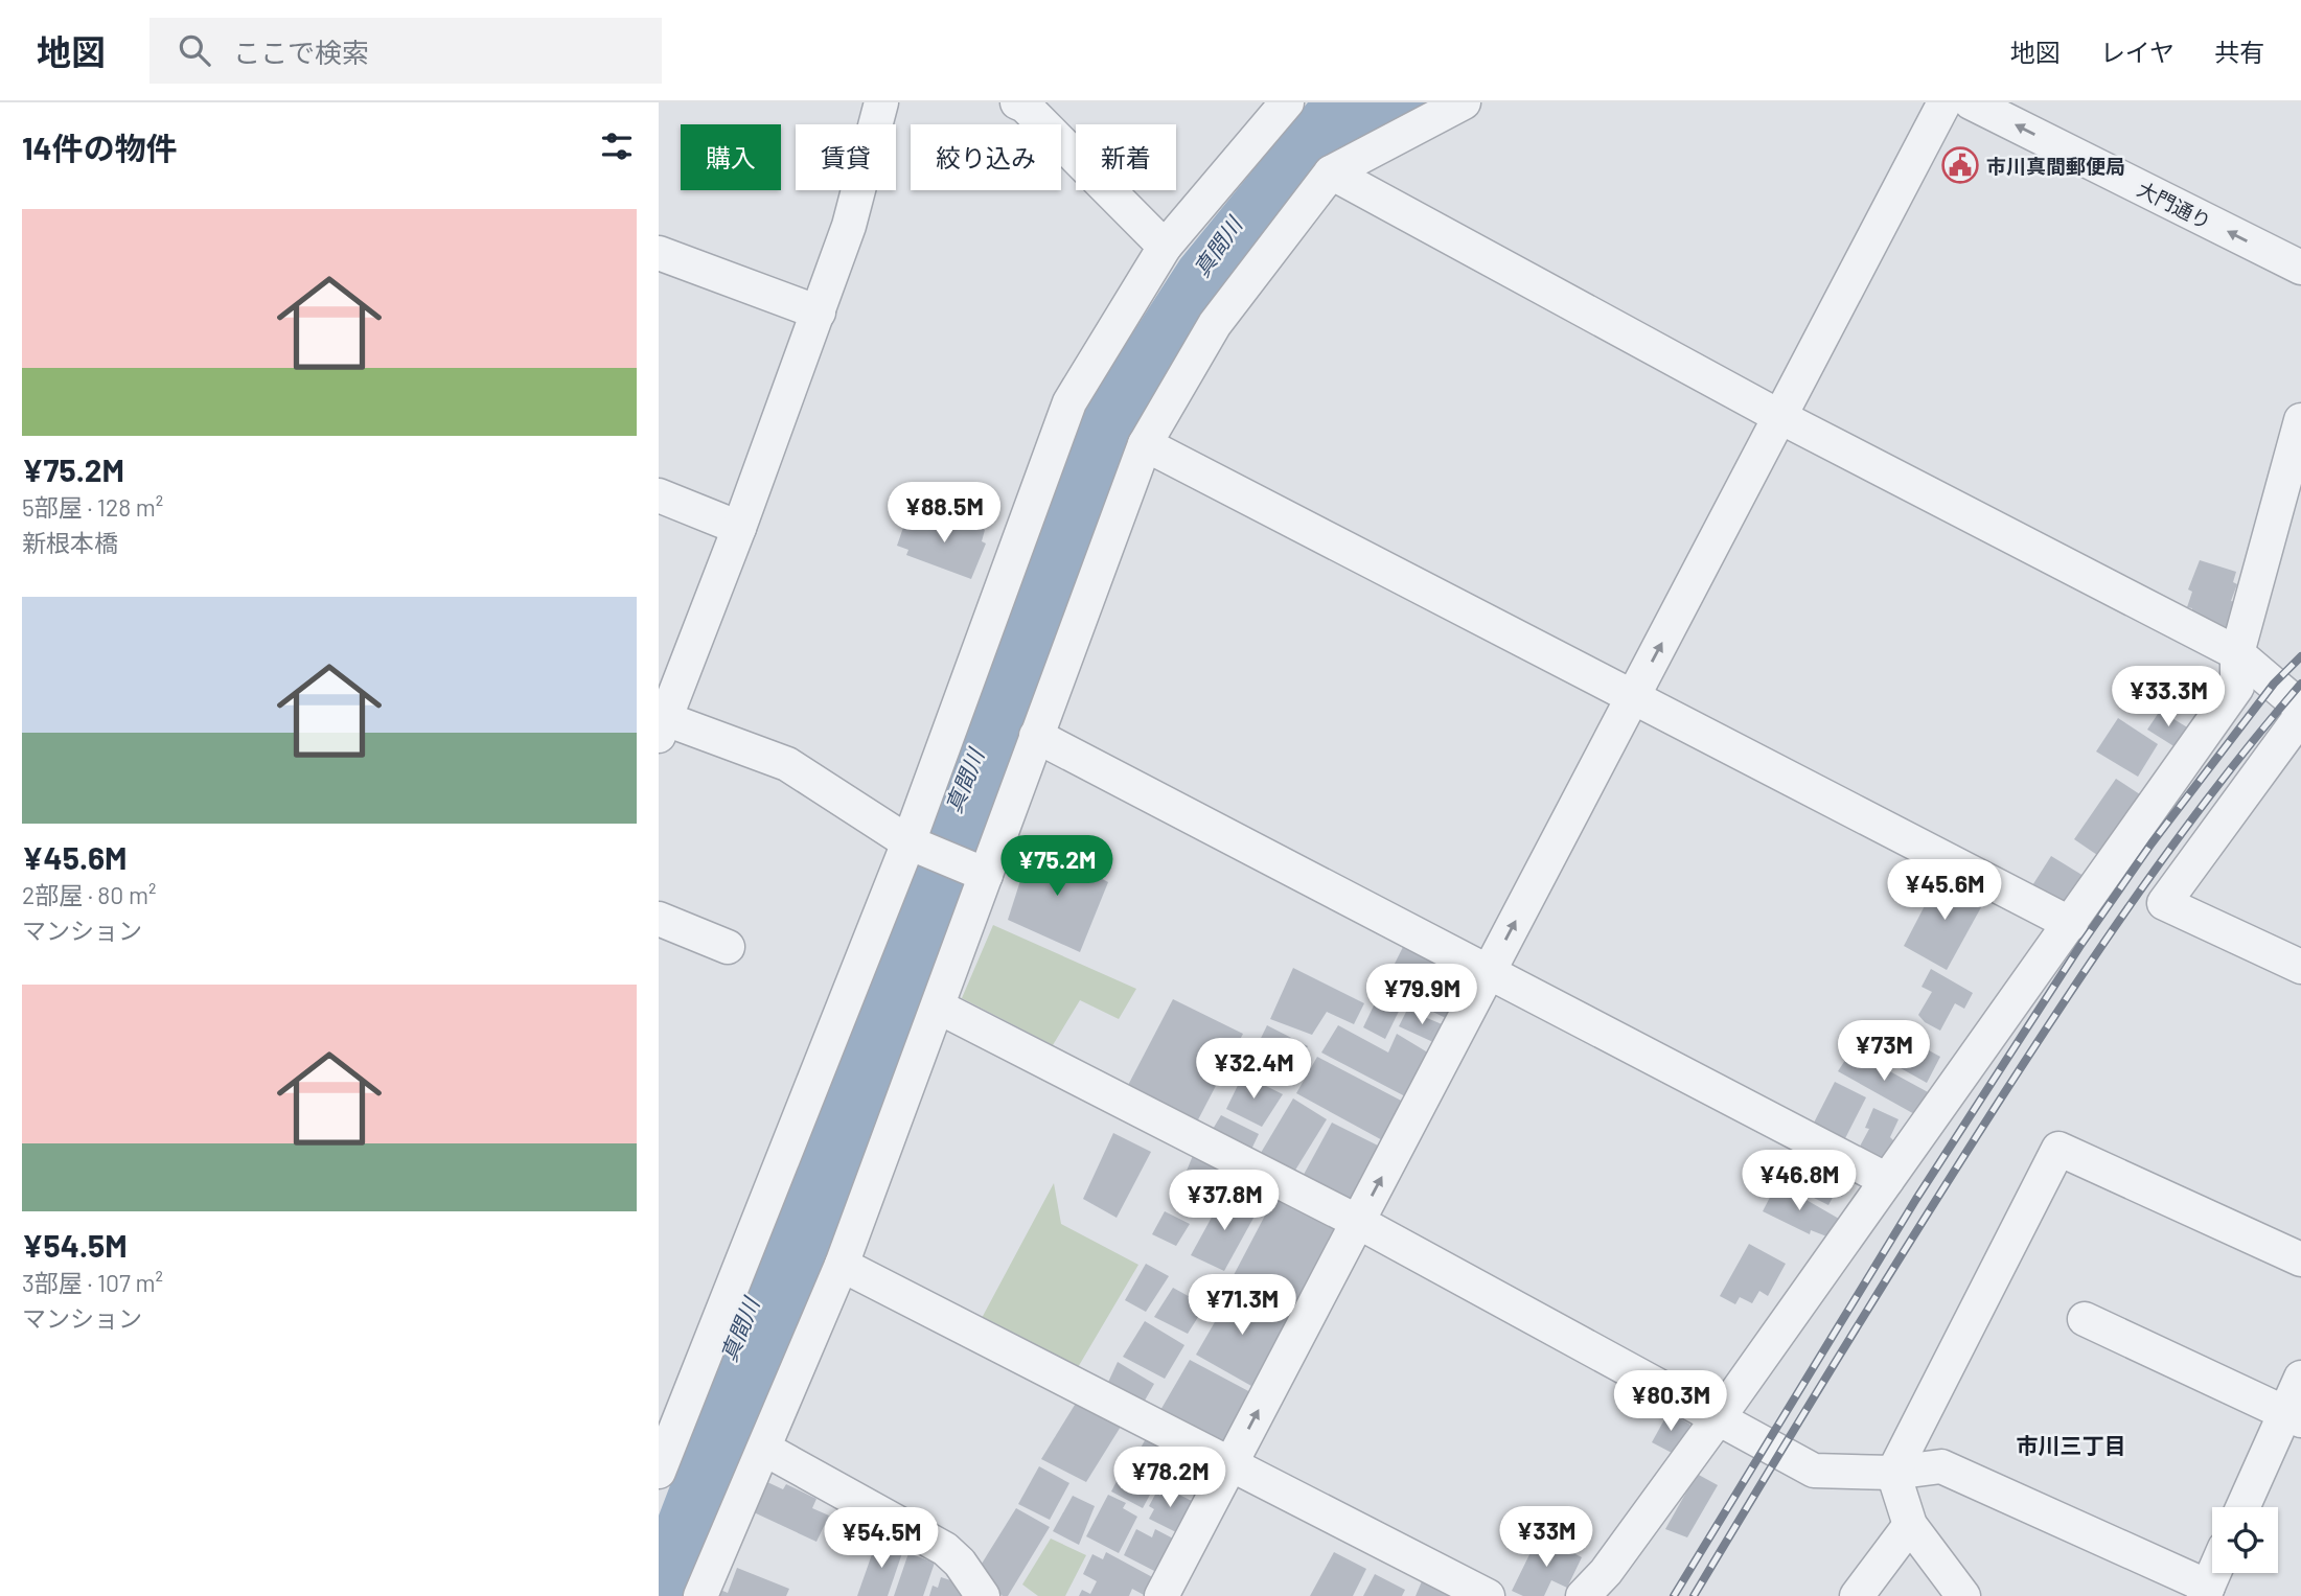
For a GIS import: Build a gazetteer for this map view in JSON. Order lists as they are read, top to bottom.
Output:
{
  "streets": {
    "street": ["大門通り"]
  },
  "one_way": ["大門通り"],
  "districts": ["市川三丁目"],
  "water": ["真間川"],
  "places": {
    "public building": ["市川真間郵便局"]
  },
  "page": {
    "header": "地図",
    "search": "ここで検索",
    "nav": ["地図", "レイヤ", "共有"],
    "heading": "14件の物件",
    "chip": [
      "購入",
      "賃貸",
      "絞り込み",
      "新着"
    ],
    "list": [
      {
        "name": "¥75.2M",
        "note": "5部屋 · 128 m² · 新根本橋"
      },
      {
        "name": "¥45.6M",
        "note": "2部屋 · 80 m² · マンション"
      },
      {
        "name": "¥54.5M",
        "note": "3部屋 · 107 m² · マンション"
      }
    ],
    "price": [
      "¥88.5M",
      "¥33.3M",
      "¥75.2M",
      "¥45.6M",
      "¥79.9M",
      "¥73M",
      "¥32.4M",
      "¥46.8M",
      "¥37.8M",
      "¥71.3M",
      "¥80.3M",
      "¥78.2M",
      "¥33M",
      "¥54.5M"
    ]
  }
}
